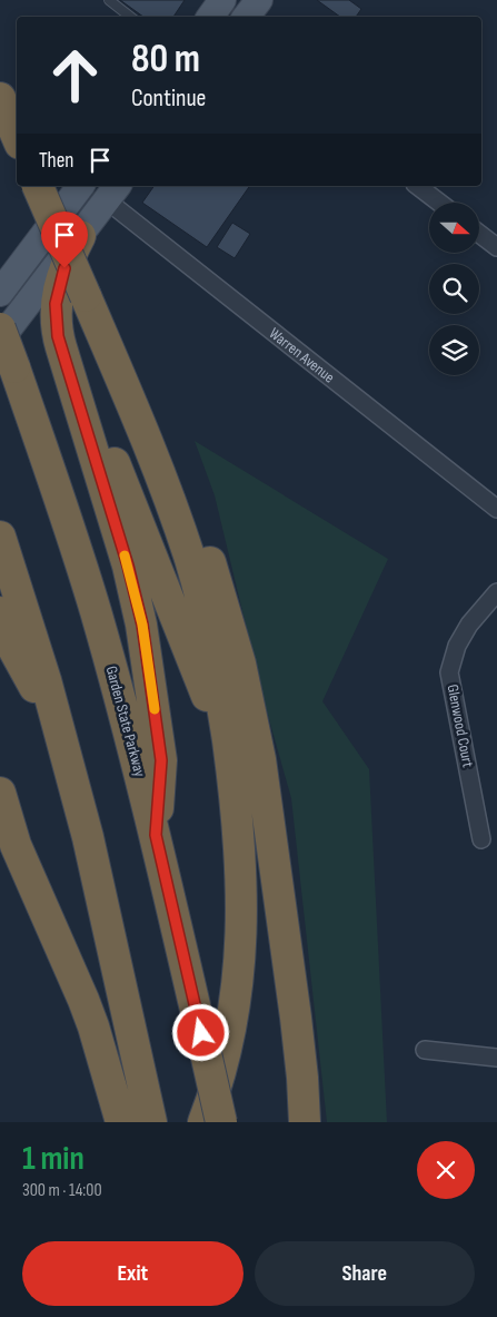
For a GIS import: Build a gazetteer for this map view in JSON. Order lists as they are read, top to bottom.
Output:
{
  "streets": {
    "highway": ["Garden State Parkway"],
    "street": ["Warren Avenue", "Glenwood Court"]
  },
  "north": "right",
  "page": {
    "turn": ["80 m", "Continue"],
    "then": "Then",
    "heading": ["1 min", "300 m · 14:00"],
    "buttons": ["Exit", "Share"]
  }
}
